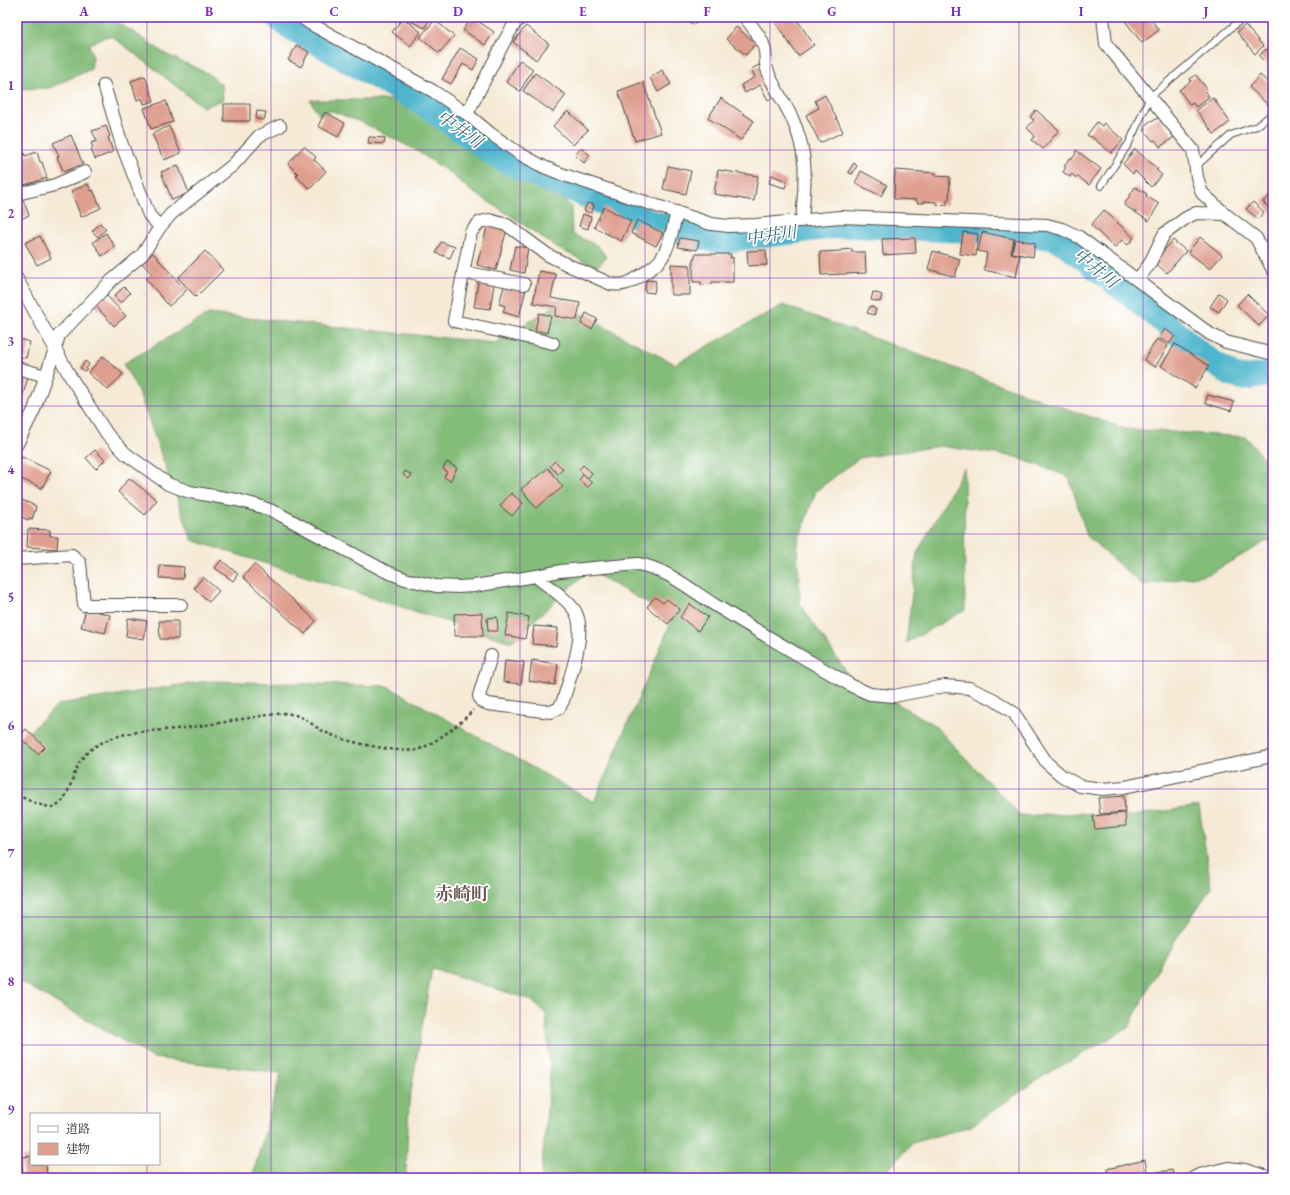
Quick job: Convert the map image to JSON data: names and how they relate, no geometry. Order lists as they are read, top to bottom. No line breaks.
{"districts":["赤崎町"],"water":["中井川"],"legend":["道路","建物"],"grid":{"columns":["A","B","C","D","E","F","G","H","I","J"],"rows":["1","2","3","4","5","6","7","8","9"]}}
